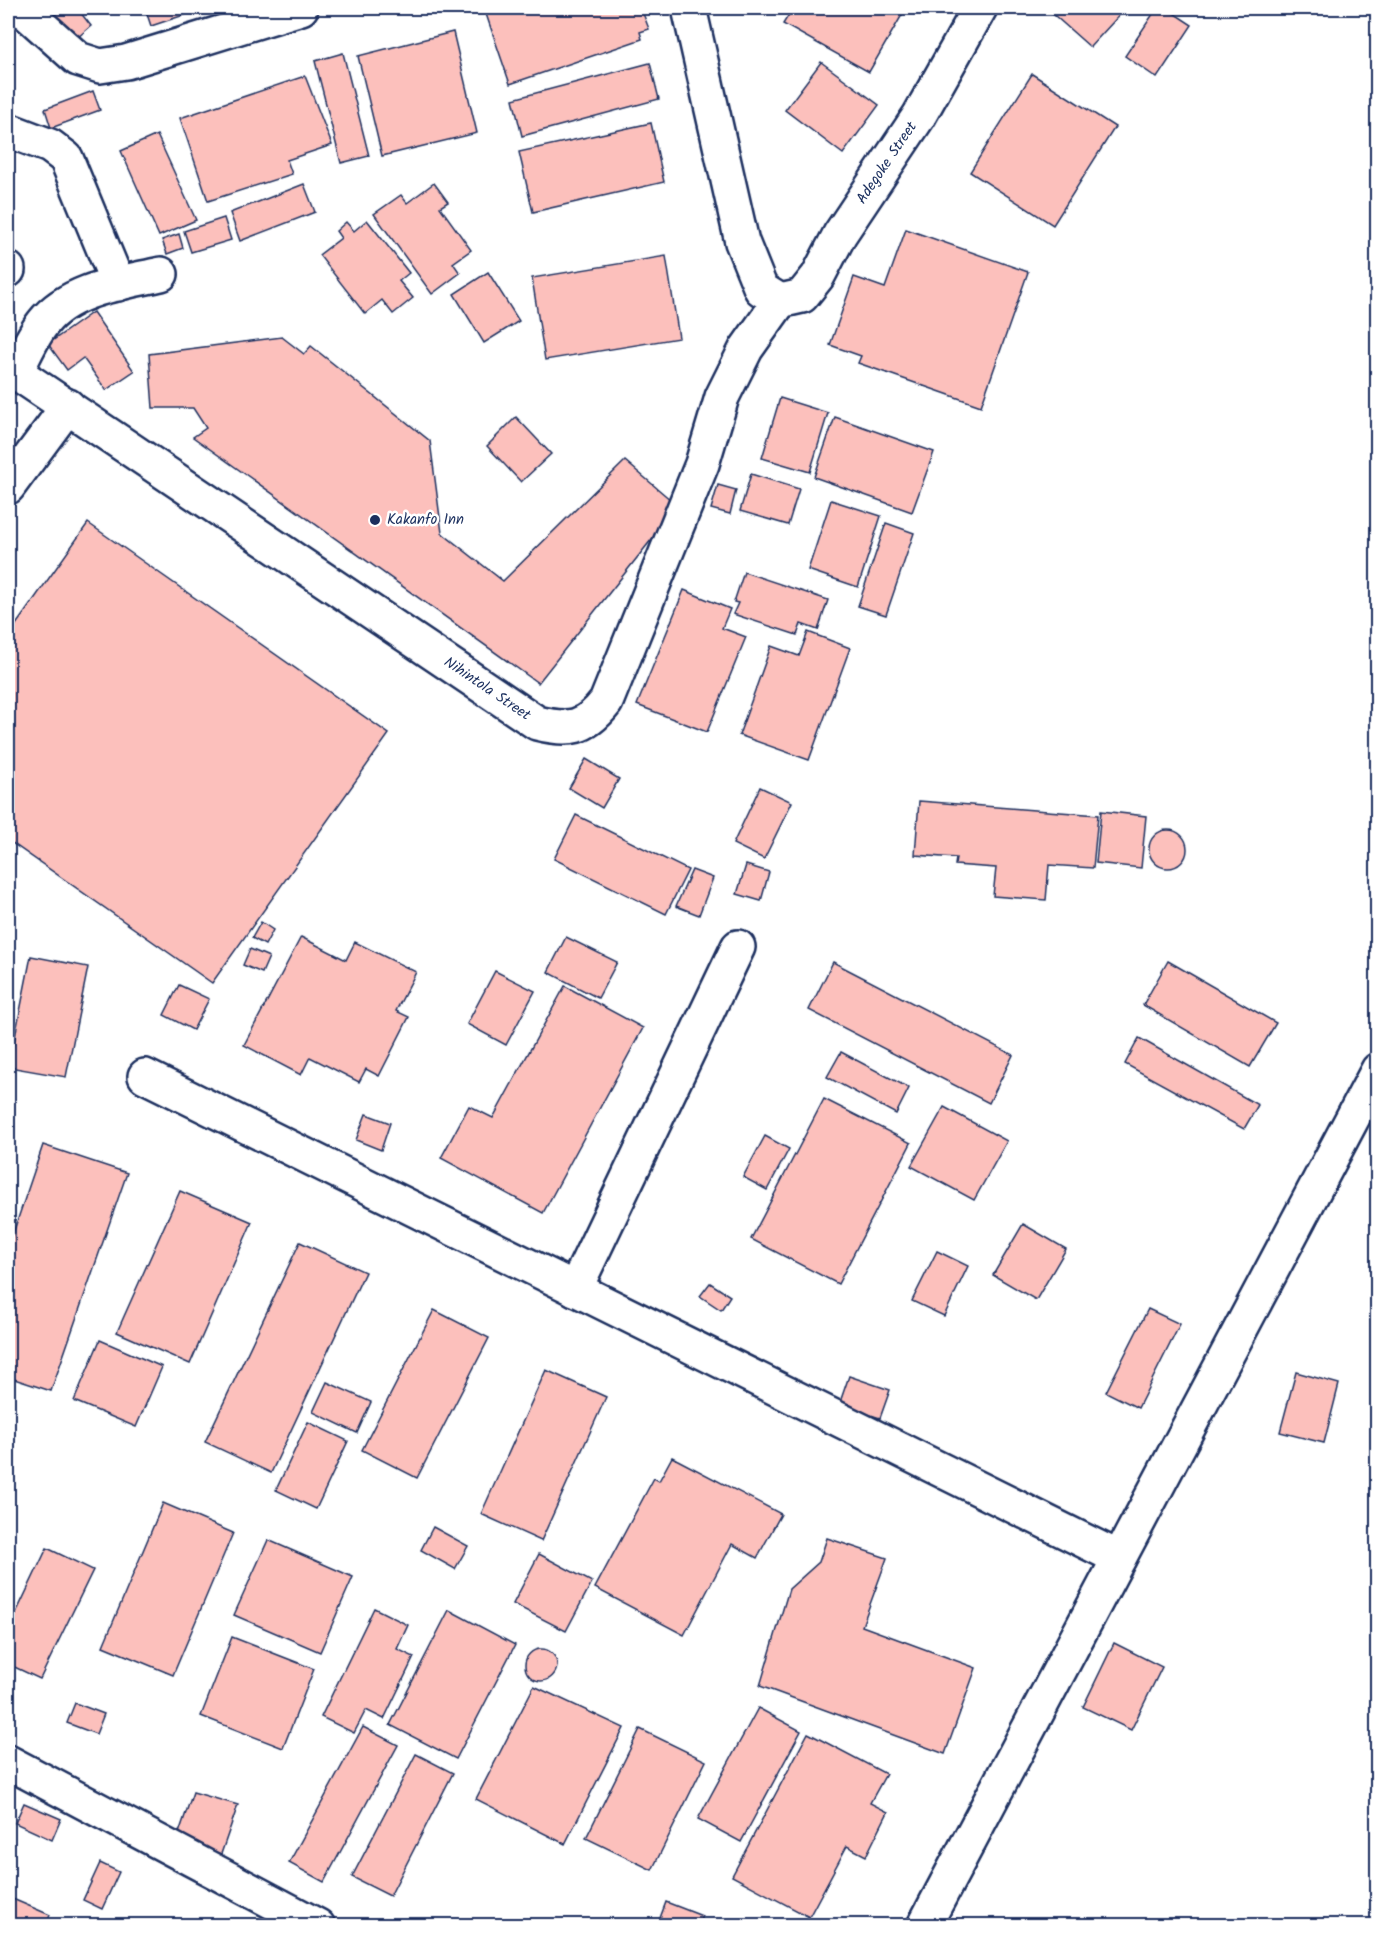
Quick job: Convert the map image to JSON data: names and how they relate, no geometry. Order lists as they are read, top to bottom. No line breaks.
{"streets":{"street":["Adegoke Street","Nihintola Street"]},"crossings":[["Adegoke Street","Nihintola Street"]],"places":["Kakanfo Inn"]}
